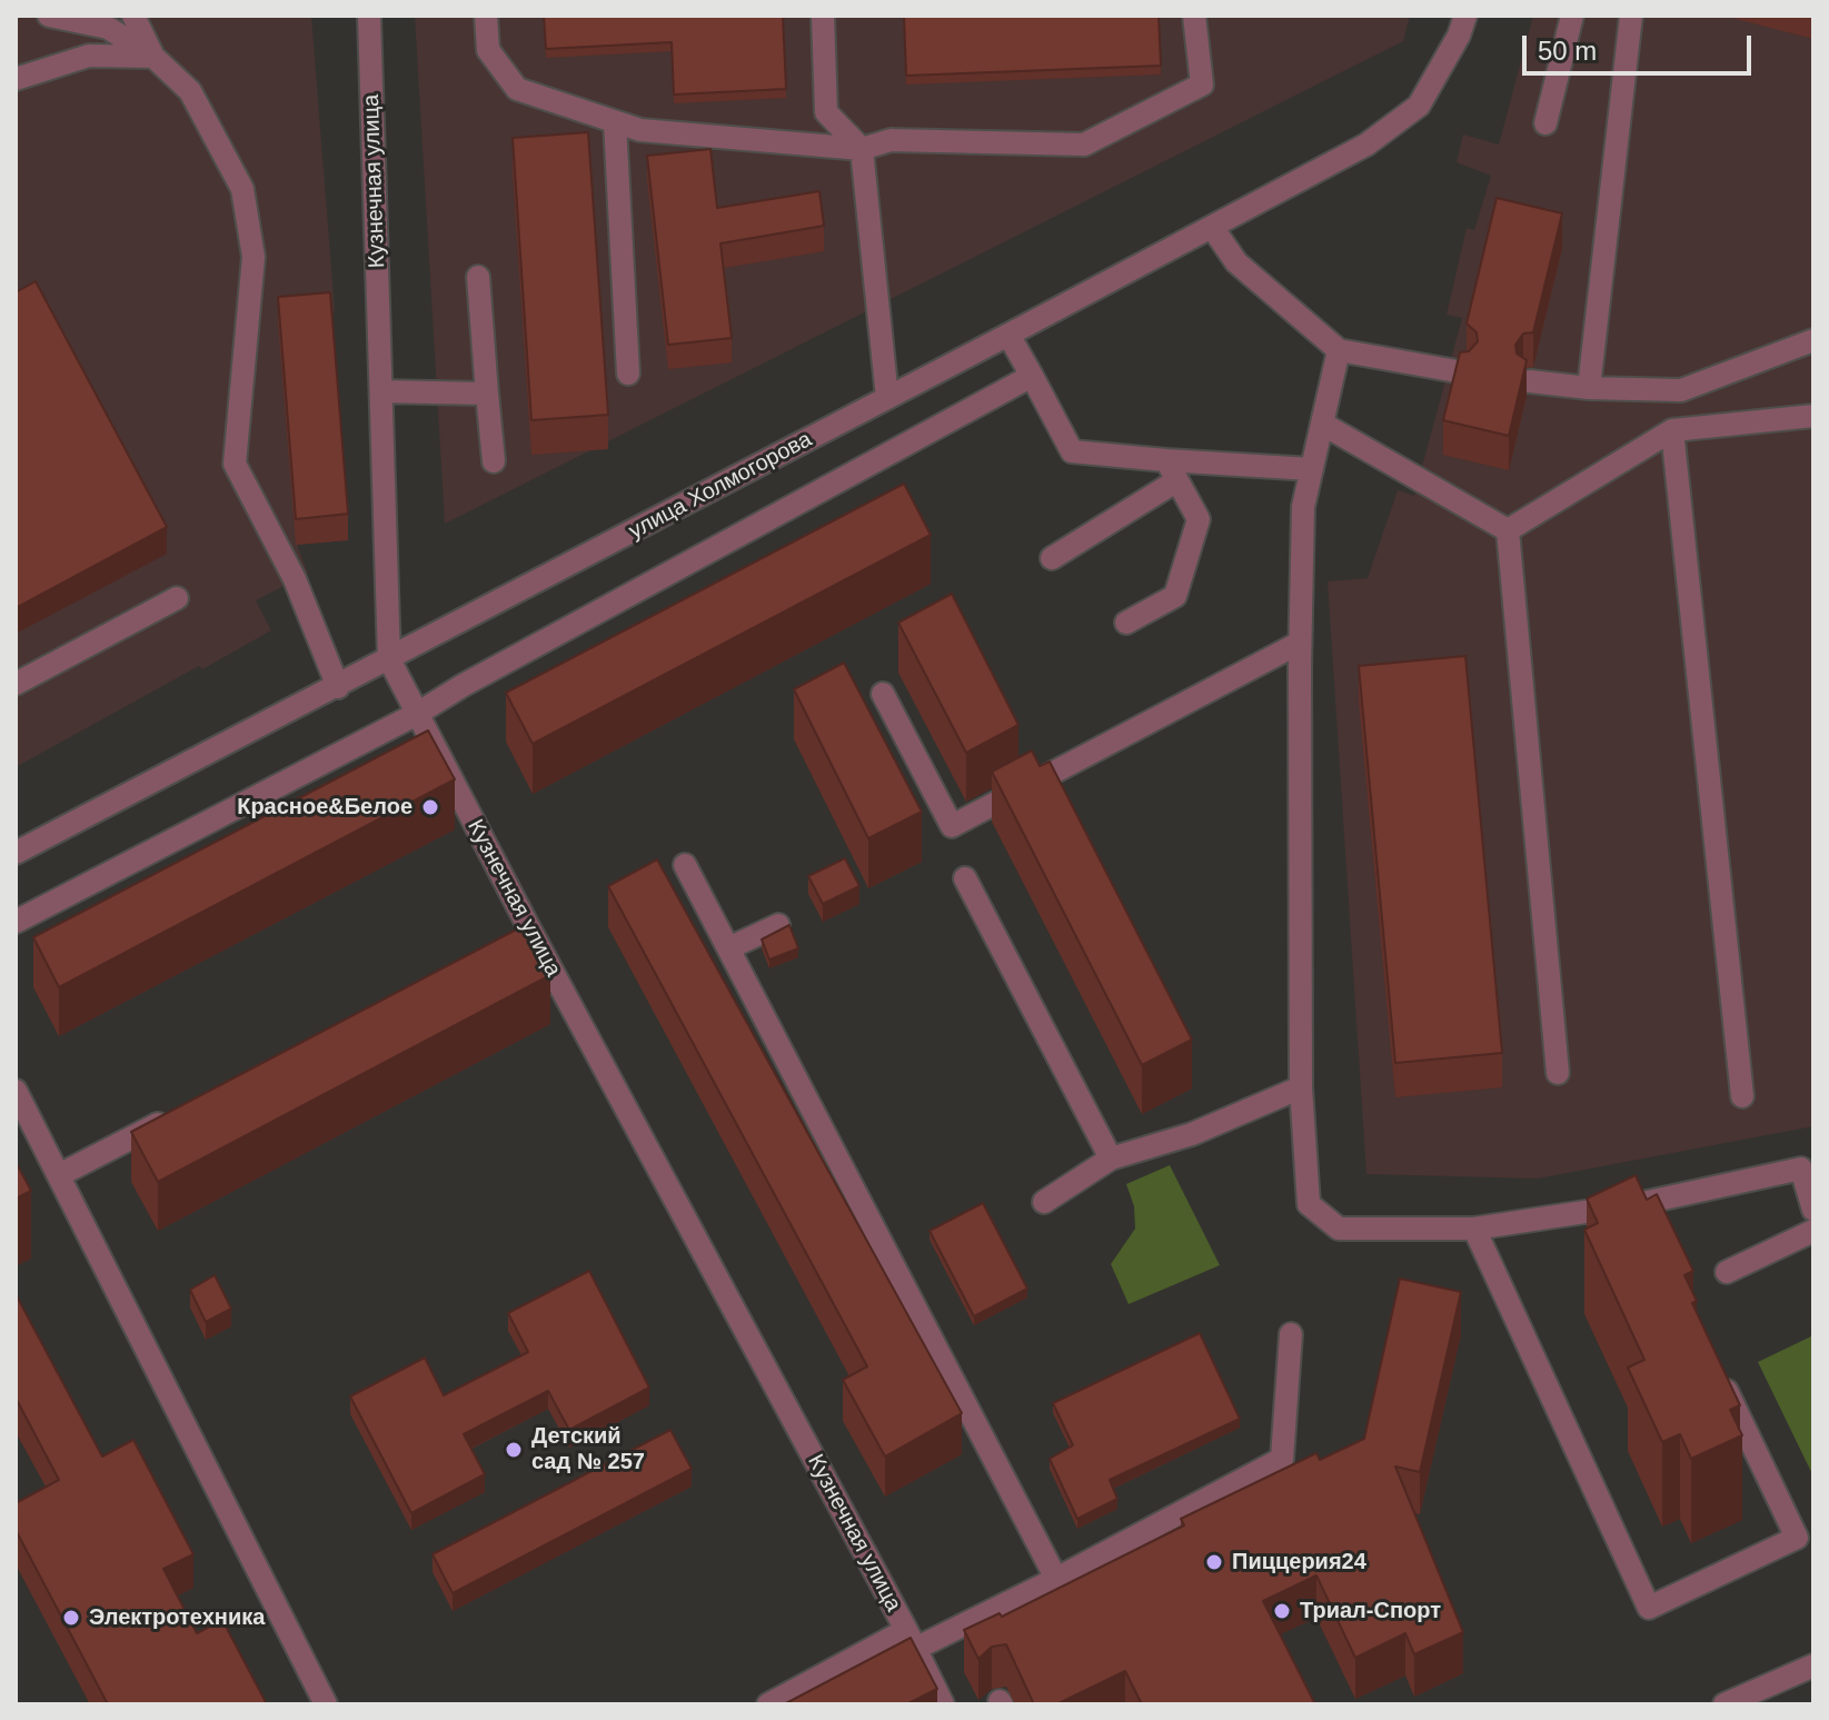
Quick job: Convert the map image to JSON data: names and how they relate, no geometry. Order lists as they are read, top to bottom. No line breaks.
{"streets":{"street":["Кузнечная улица","улица Холмогорова"]},"crossings":[["Кузнечная улица","улица Холмогорова"]],"places":["Красное&Белое","Детский сад № 257","Пиццерия24","Триал-Спорт","Электротехника"],"scale_bar":"50 m"}
